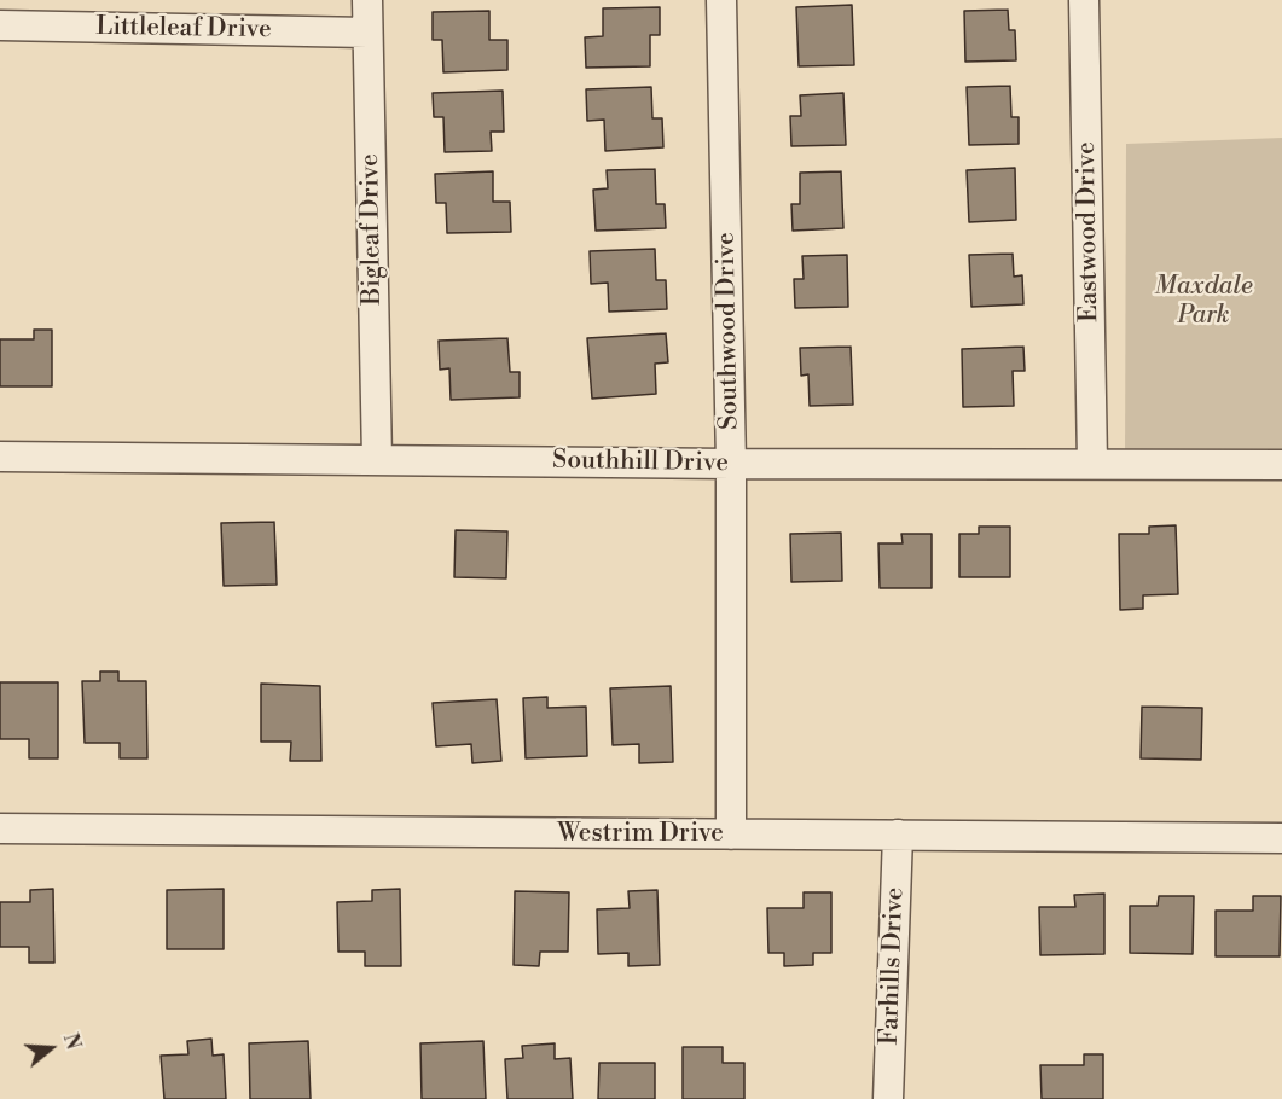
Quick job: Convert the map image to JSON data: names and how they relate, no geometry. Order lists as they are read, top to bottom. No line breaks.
{"streets":{"street":["Littleleaf Drive","Bigleaf Drive","Eastwood Drive","Southwood Drive","Southhill Drive","Westrim Drive","Farhills Drive"]},"crossings":[["Littleleaf Drive","Bigleaf Drive"],["Bigleaf Drive","Southhill Drive"],["Eastwood Drive","Southhill Drive"],["Southwood Drive","Southhill Drive"],["Southwood Drive","Westrim Drive"],["Westrim Drive","Farhills Drive"]],"parks":["Maxdale Park"],"north":"right"}
